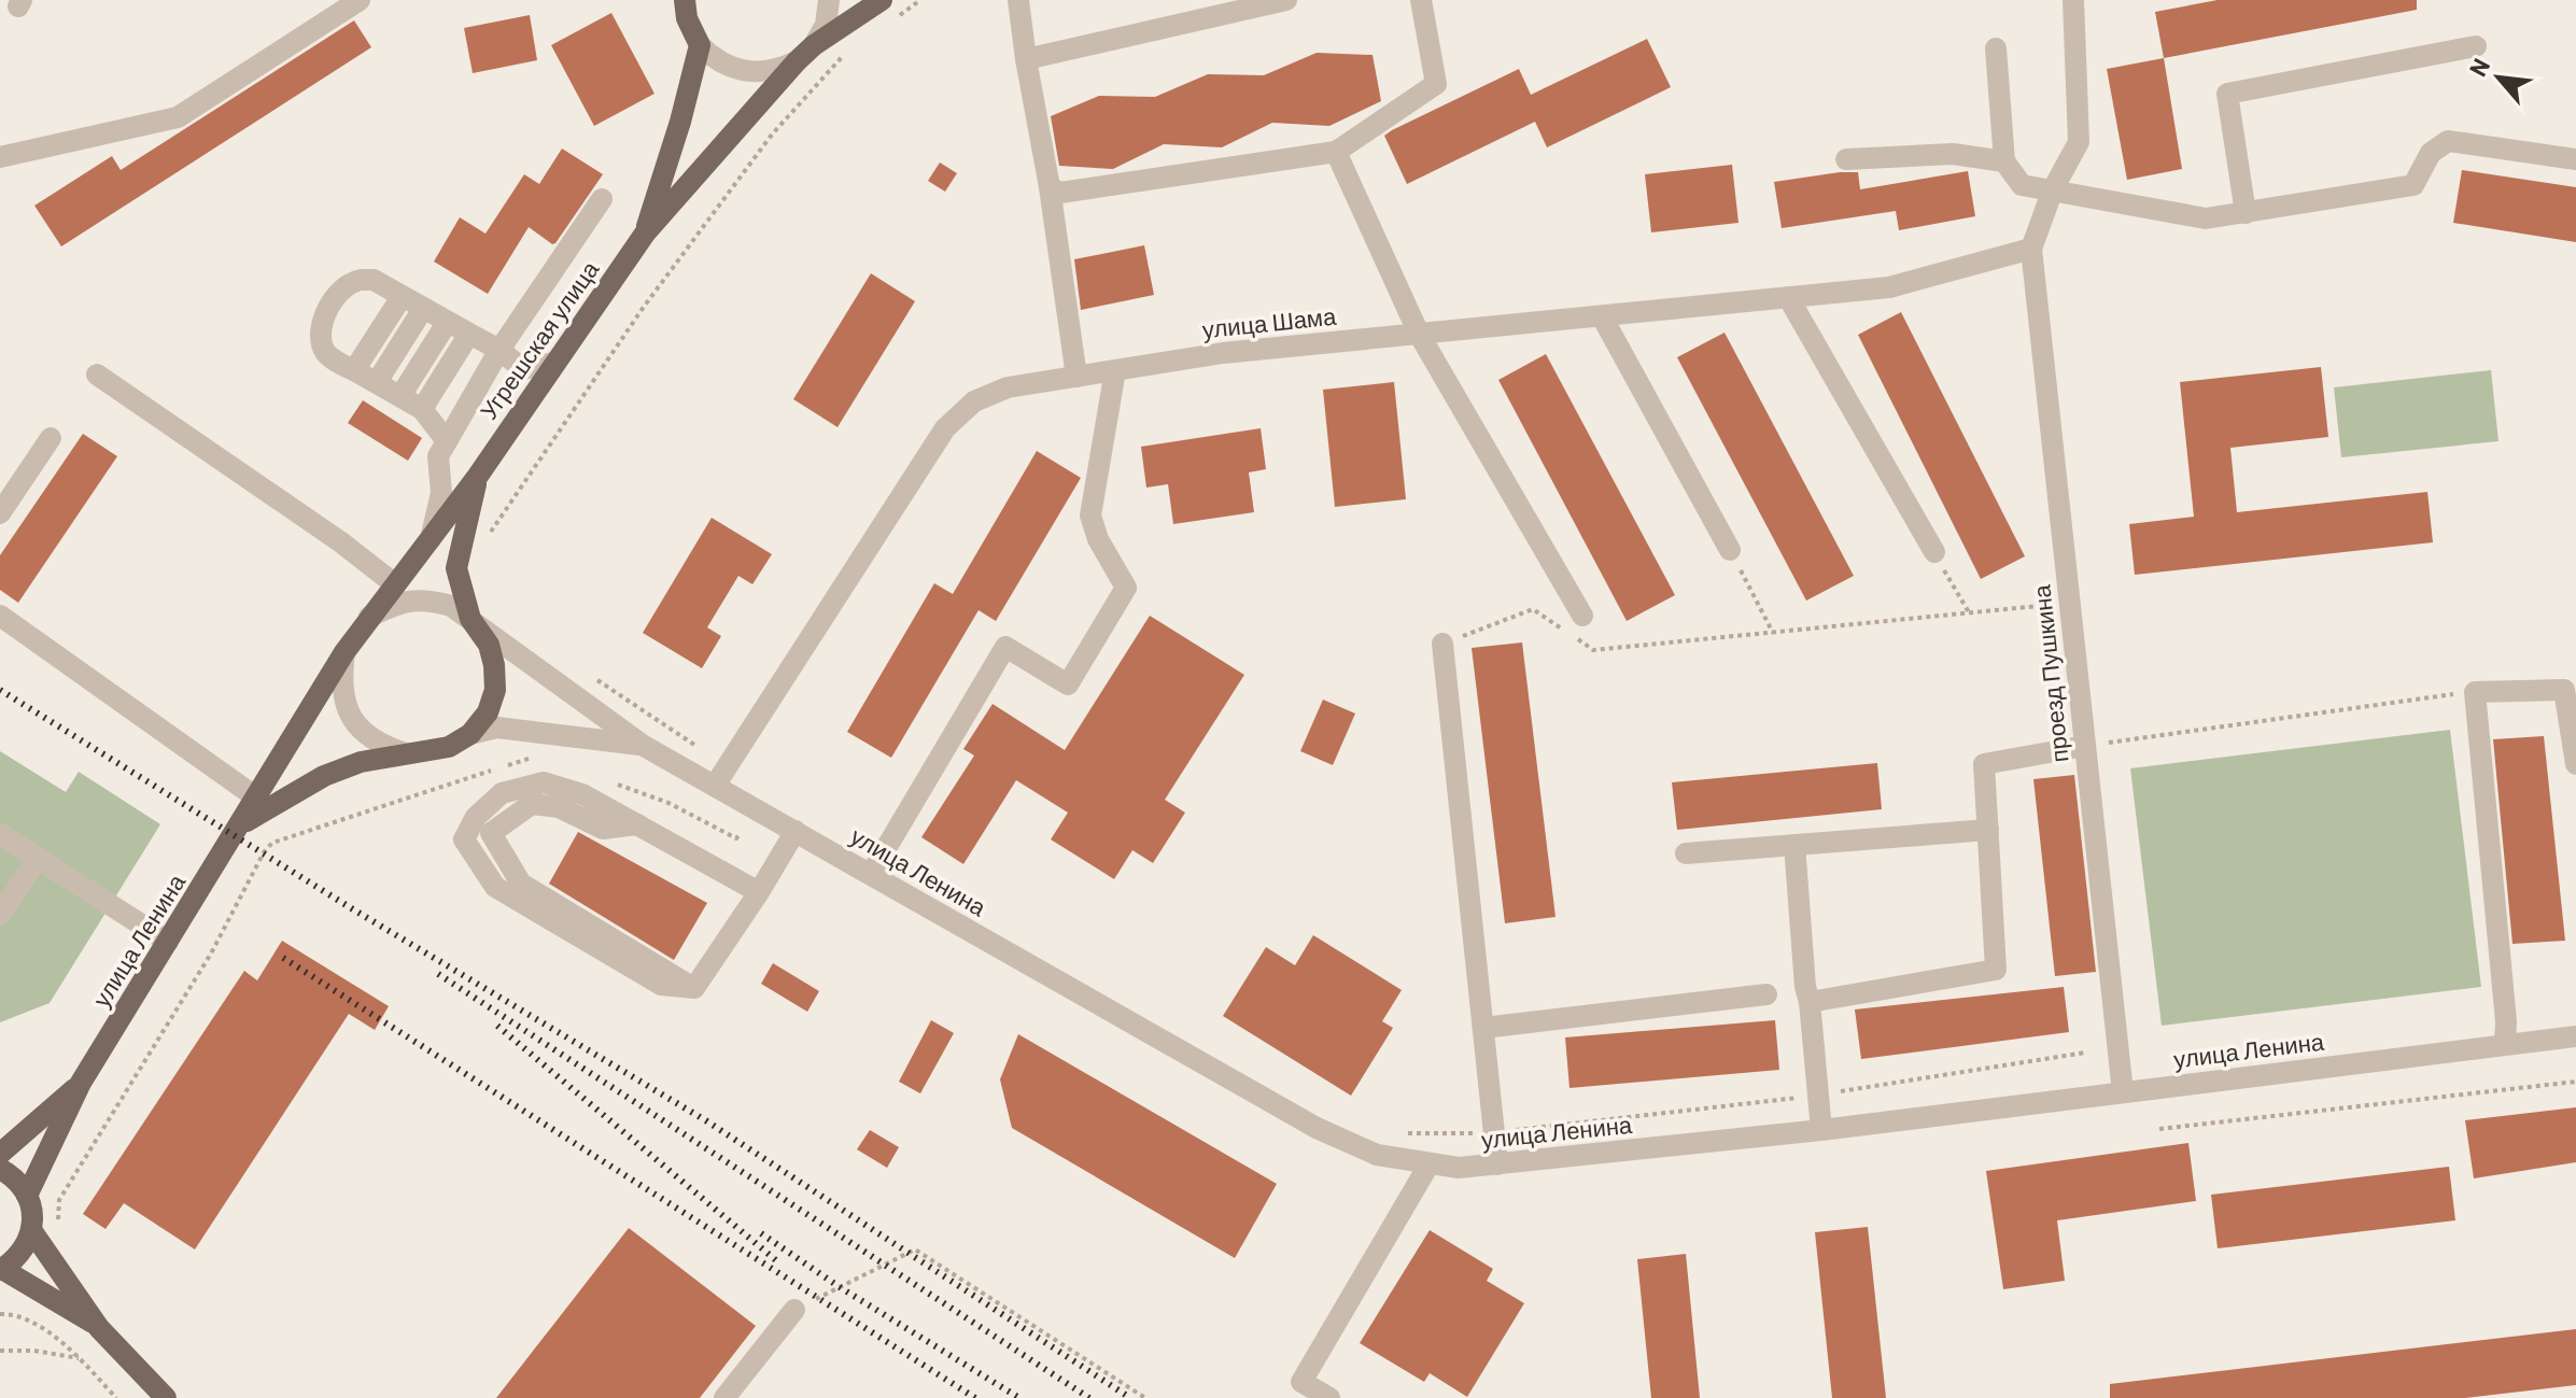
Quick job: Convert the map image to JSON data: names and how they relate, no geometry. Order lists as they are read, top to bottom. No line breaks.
{"streets":{"main road":["Угрешская улица","улица Ленина"],"street":["улица Шама","проезд Пушкина"]},"crossings":[["улица Шама","проезд Пушкина"],["улица Шама","улица Ленина"],["Угрешская улица","улица Ленина"],["проезд Пушкина","улица Ленина"]],"north":"top left"}
